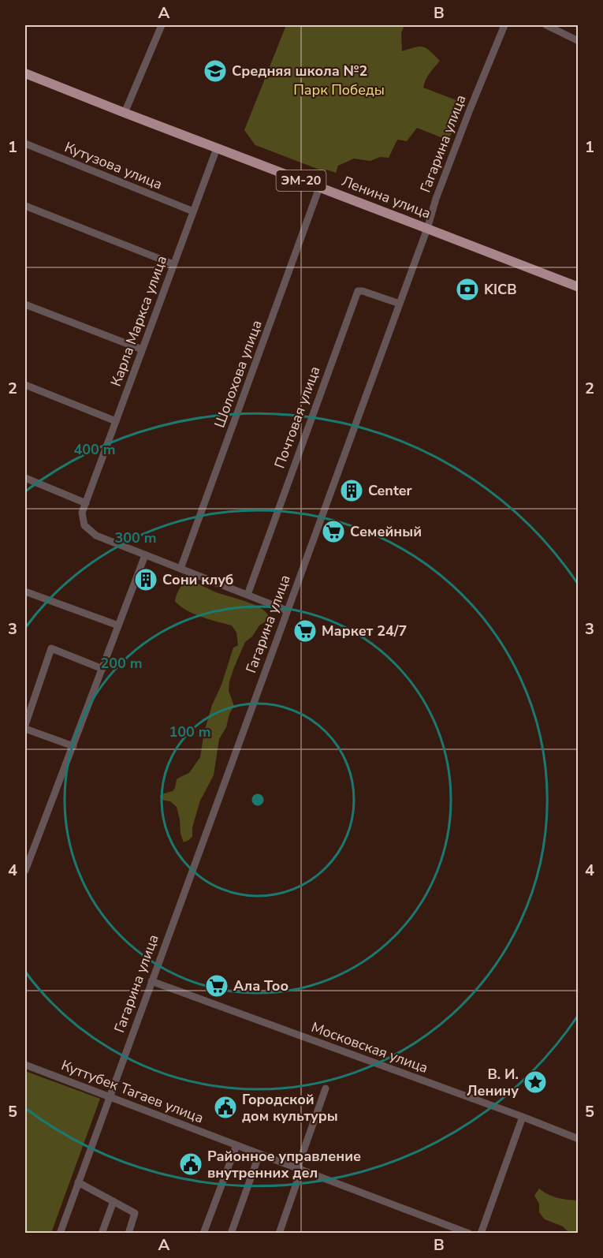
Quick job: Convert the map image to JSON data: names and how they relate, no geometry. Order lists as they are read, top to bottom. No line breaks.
{"streets":{"main road":["ЭМ-20","Ленина улица"],"street":["Гагарина улица","Кутузова улица","Карла Маркса улица","Шолохова улица","Почтовая улица","Московская улица","Куттубек Тагаев улица"]},"crossings":[["Гагарина улица","Ленина улица"],["Гагарина улица","Почтовая улица"],["Гагарина улица","Московская улица"],["Гагарина улица","Куттубек Тагаев улица"],["Кутузова улица","Карла Маркса улица"],["Ленина улица","Карла Маркса улица"],["Ленина улица","Шолохова улица"]],"parks":["Парк Победы"],"places":{"school or university":["Средняя школа №2"],"bank":["KICB"],"building":["Center","Сони клуб"],"supermarket":["Семейный","Маркет 24/7","Ала Тоо"],"place":["В. И. Ленину"],"public building":["Городской дом культуры","Районное управление внутренних дел"]},"grid":{"columns":["A","B"],"rows":["1","2","3","4","5"]},"rings":["400 m","300 m","200 m","100 m"]}
